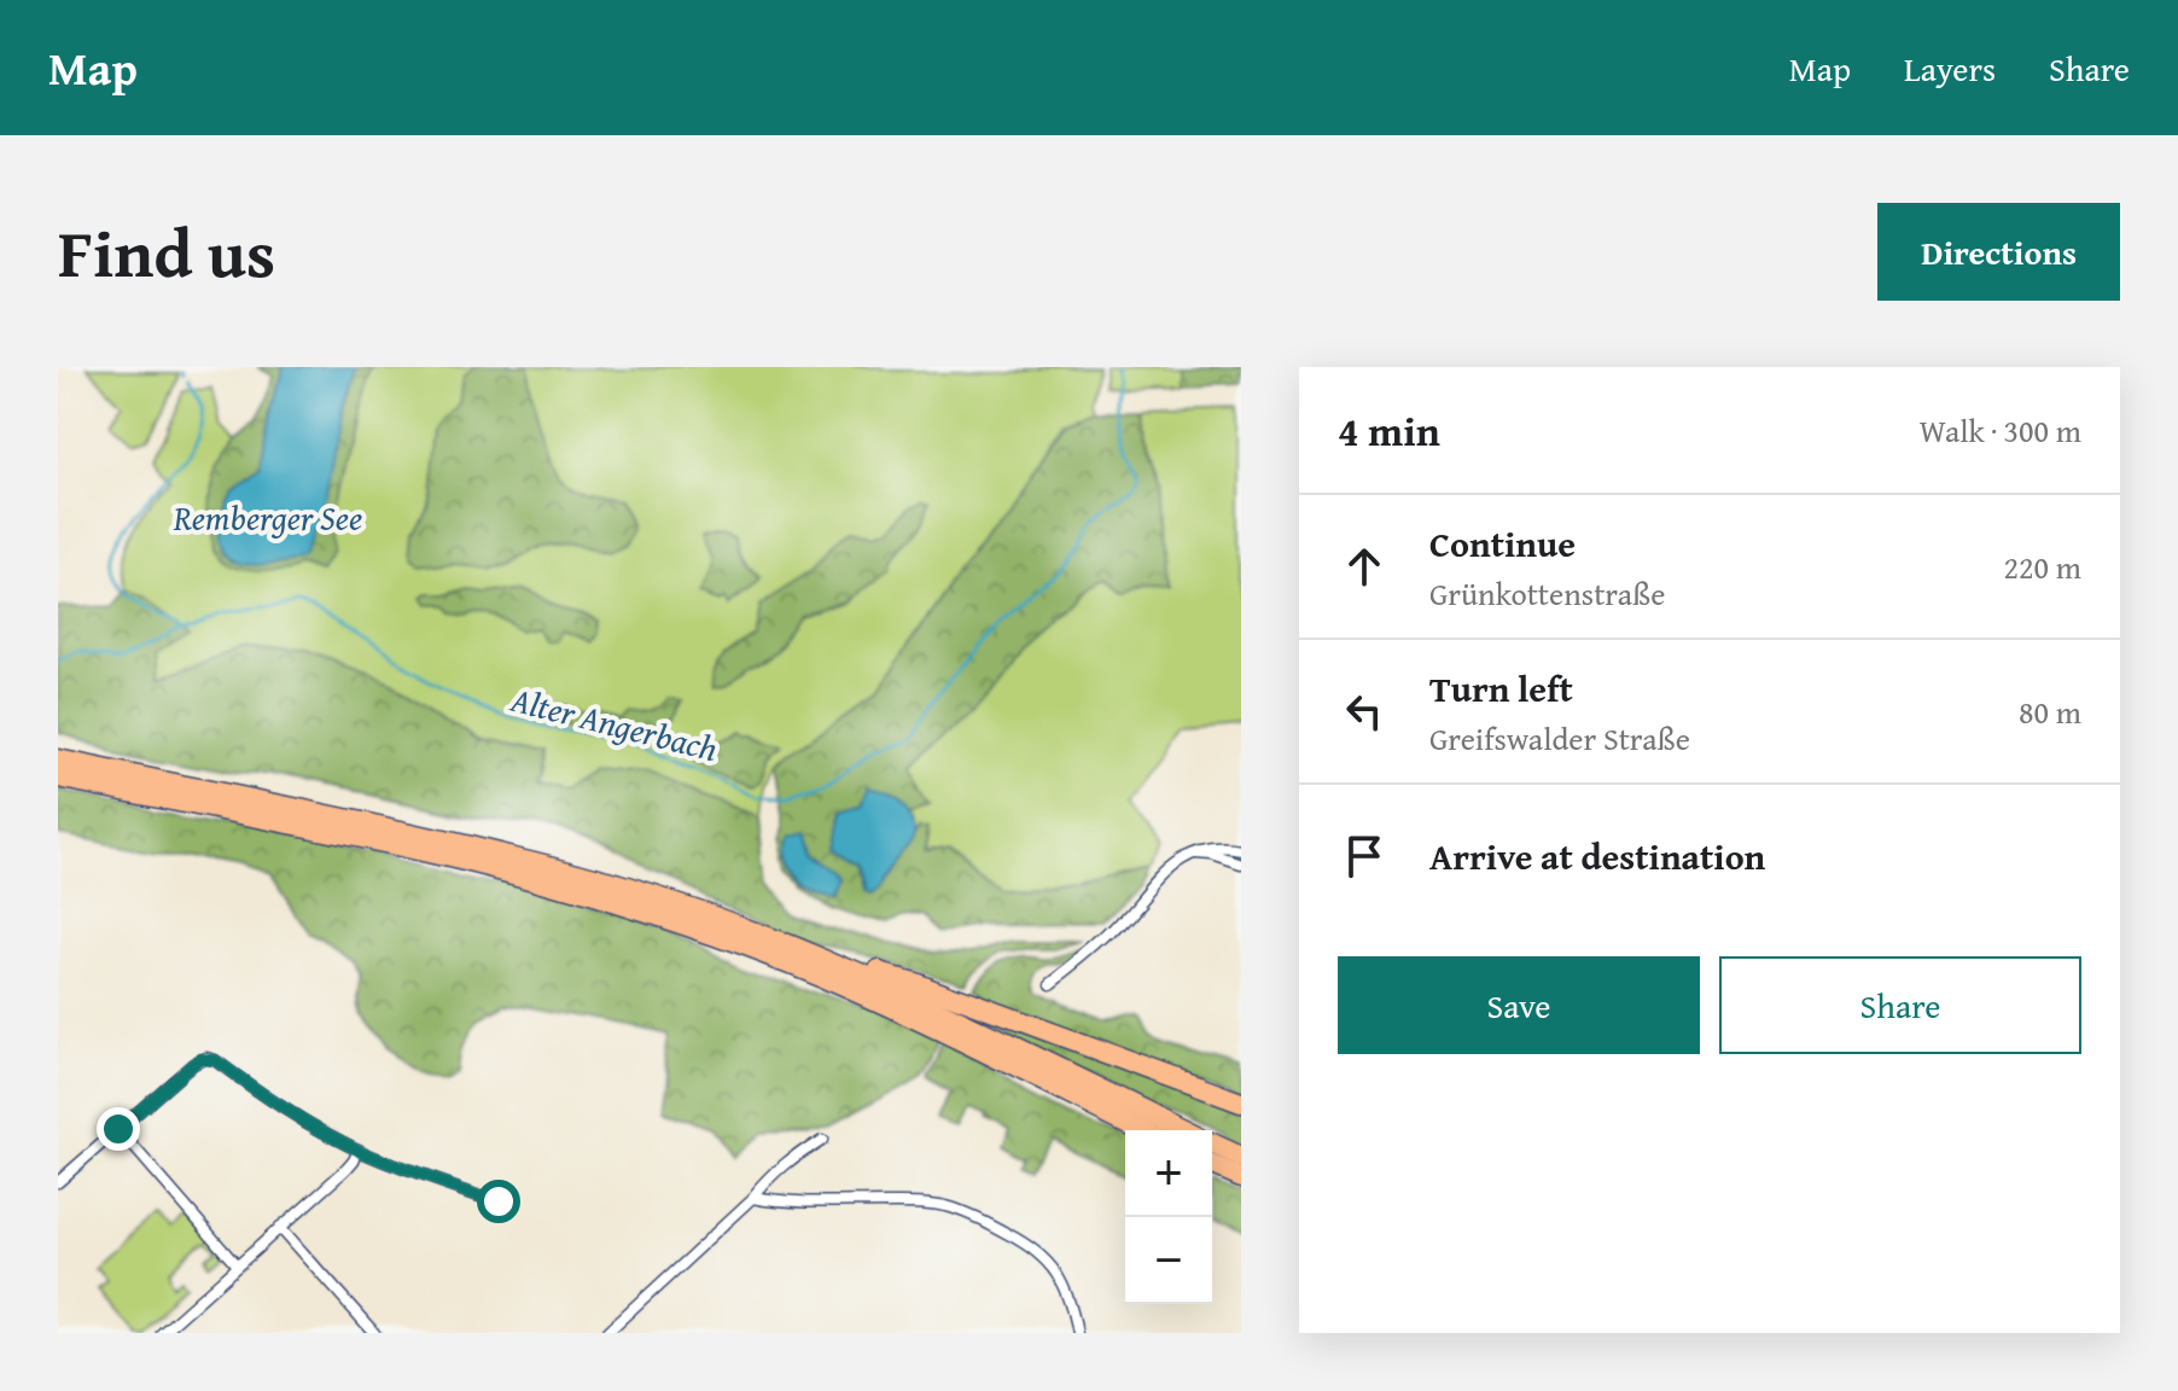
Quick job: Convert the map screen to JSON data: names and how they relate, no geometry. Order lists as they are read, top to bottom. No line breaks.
{"water":["Remberger See","Alter Angerbach"],"page":{"header":"Map","nav":["Map","Layers","Share"],"title":"Find us","buttons":["Directions",["Save","Share"]],"heading":["4 min","Walk · 300 m"],"list":[["Continue","Grünkottenstraße","220 m"],["Turn left","Greifswalder Straße","80 m"],"Arrive at destination"],"map_buttons":["+","−"]}}
